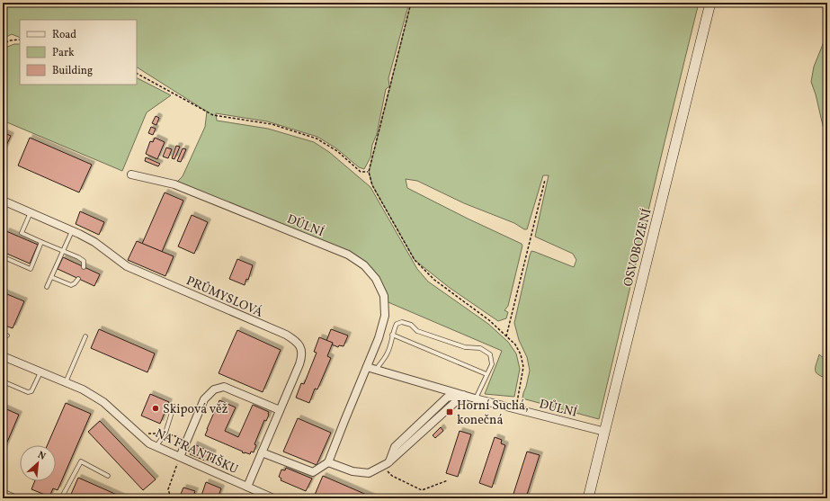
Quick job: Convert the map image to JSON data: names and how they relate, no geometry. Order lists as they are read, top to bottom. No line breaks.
{"streets":{"main road":["OSVOBOZENÍ"],"street":["DŮLNÍ","PRŮMYSLOVÁ","NA FRANTIŠKU"]},"crossings":[["DŮLNÍ","OSVOBOZENÍ"],["PRŮMYSLOVÁ","NA FRANTIŠKU"]],"places":{"other":["Skipová věž"],"transit":["Horní Suchá, konečná"]},"legend":["Road","Park","Building"],"north":"top right"}
